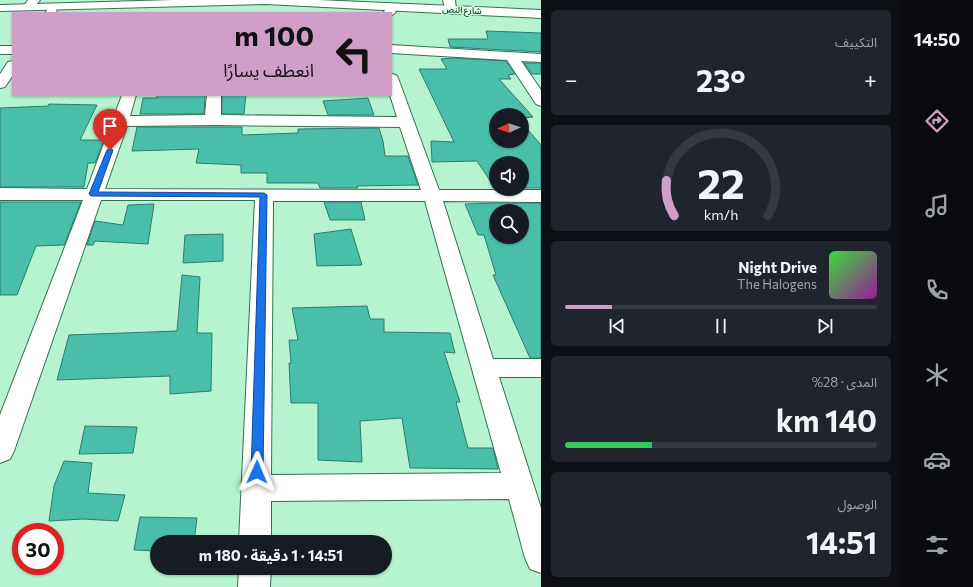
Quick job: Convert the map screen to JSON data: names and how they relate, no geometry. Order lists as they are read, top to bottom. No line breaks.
{"streets":{"street":["شارع النص"]},"north":"left","page":{"tabs":"14:50","tile":["التكييف",["المدى · 28%","140 km"],["الوصول","14:51"]],"turn":["100 m","انعطف يسارًا"],"heat":["−","23°","+"],"song":["Night Drive","The Halogens"],"limit":"30","trip":"14:51 · 1 دقيقة · 180 m","gauge":["22","km/h"]}}
